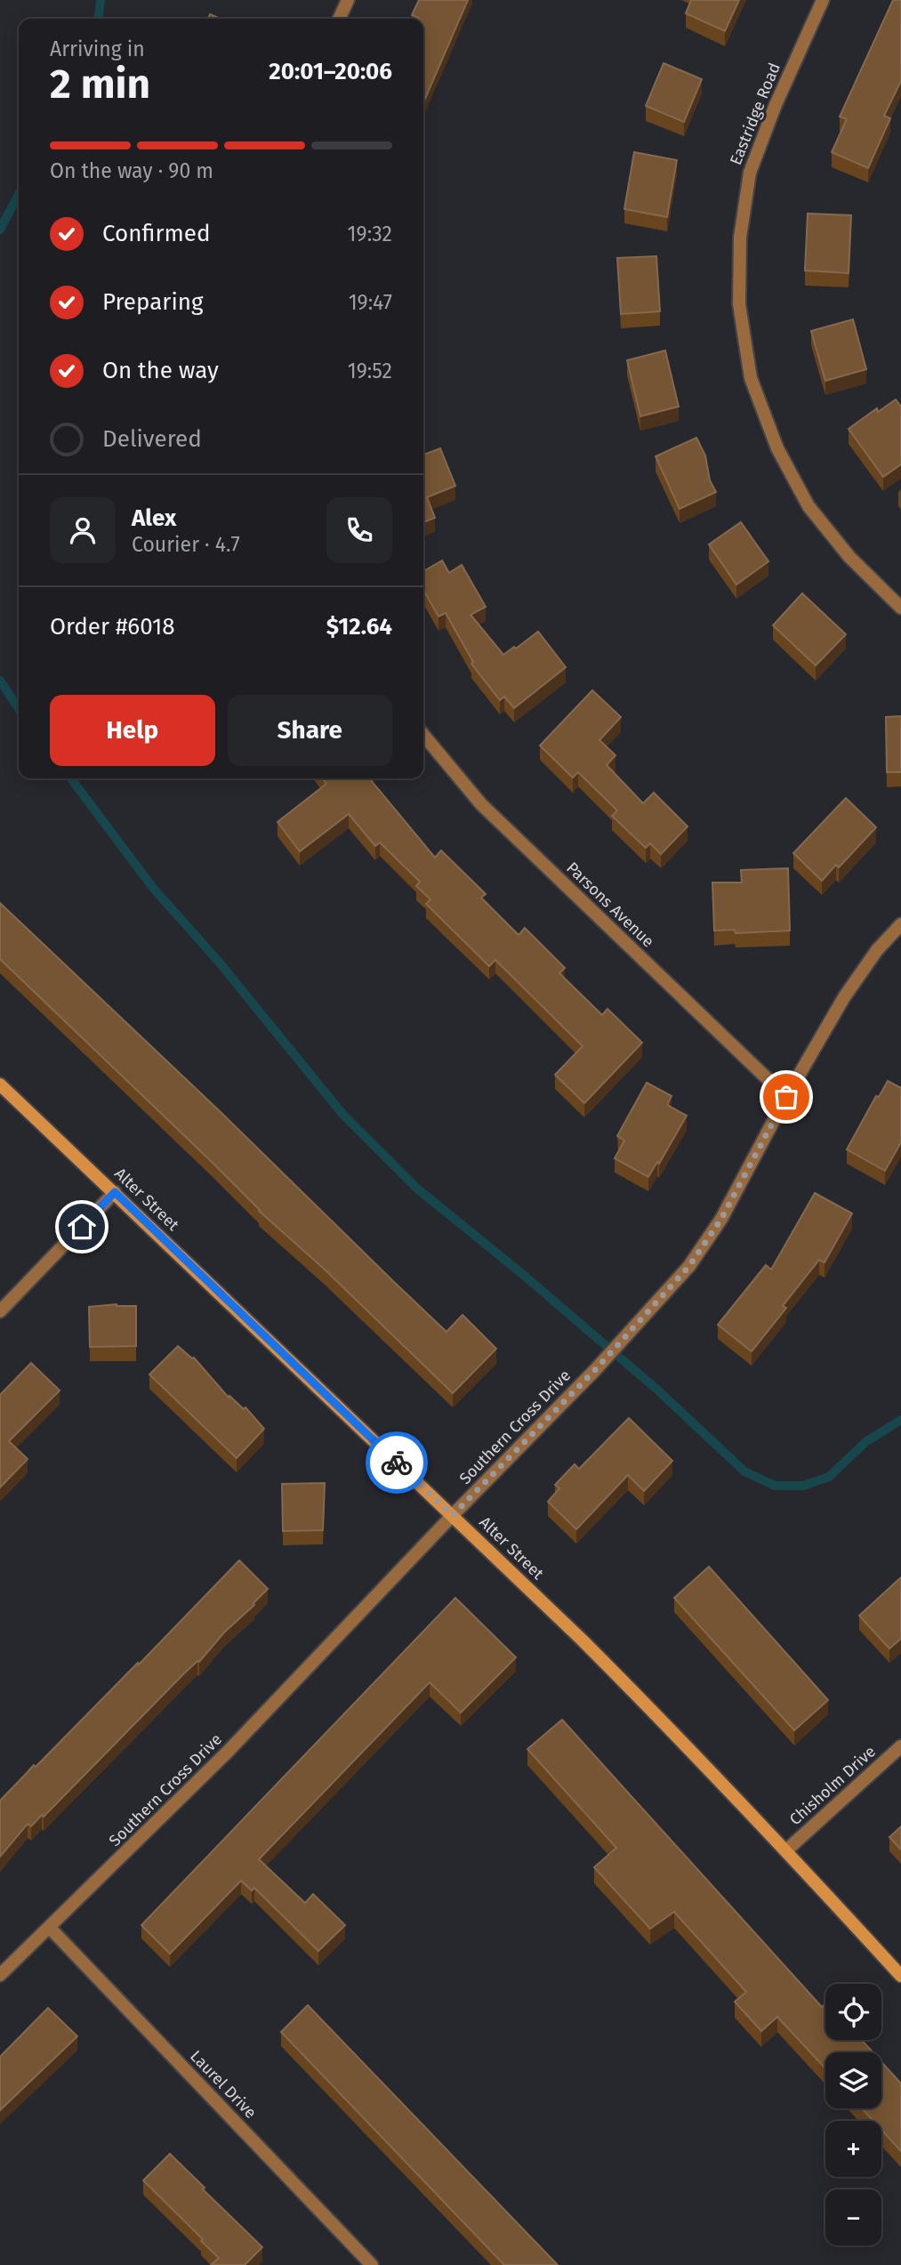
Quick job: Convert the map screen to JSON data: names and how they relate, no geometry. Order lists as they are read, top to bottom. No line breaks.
{"streets":{"street":["Eastridge Road","Parsons Avenue","Alter Street","Southern Cross Drive","Chisholm Drive","Laurel Drive"]},"crossings":[["Parsons Avenue","Southern Cross Drive"],["Alter Street","Southern Cross Drive"],["Alter Street","Chisholm Drive"],["Southern Cross Drive","Laurel Drive"]],"page":{"heading":["2 min","Arriving in","20:01–20:06"],"panel":["Alex","Courier · 4.7","Order #6018","$12.64"],"bar":"On the way · 90 m","list":[["Confirmed","19:32"],["Preparing","19:47"],["On the way","19:52"],"Delivered"],"buttons":["Help","Share"],"map_buttons":["+","−"]}}
